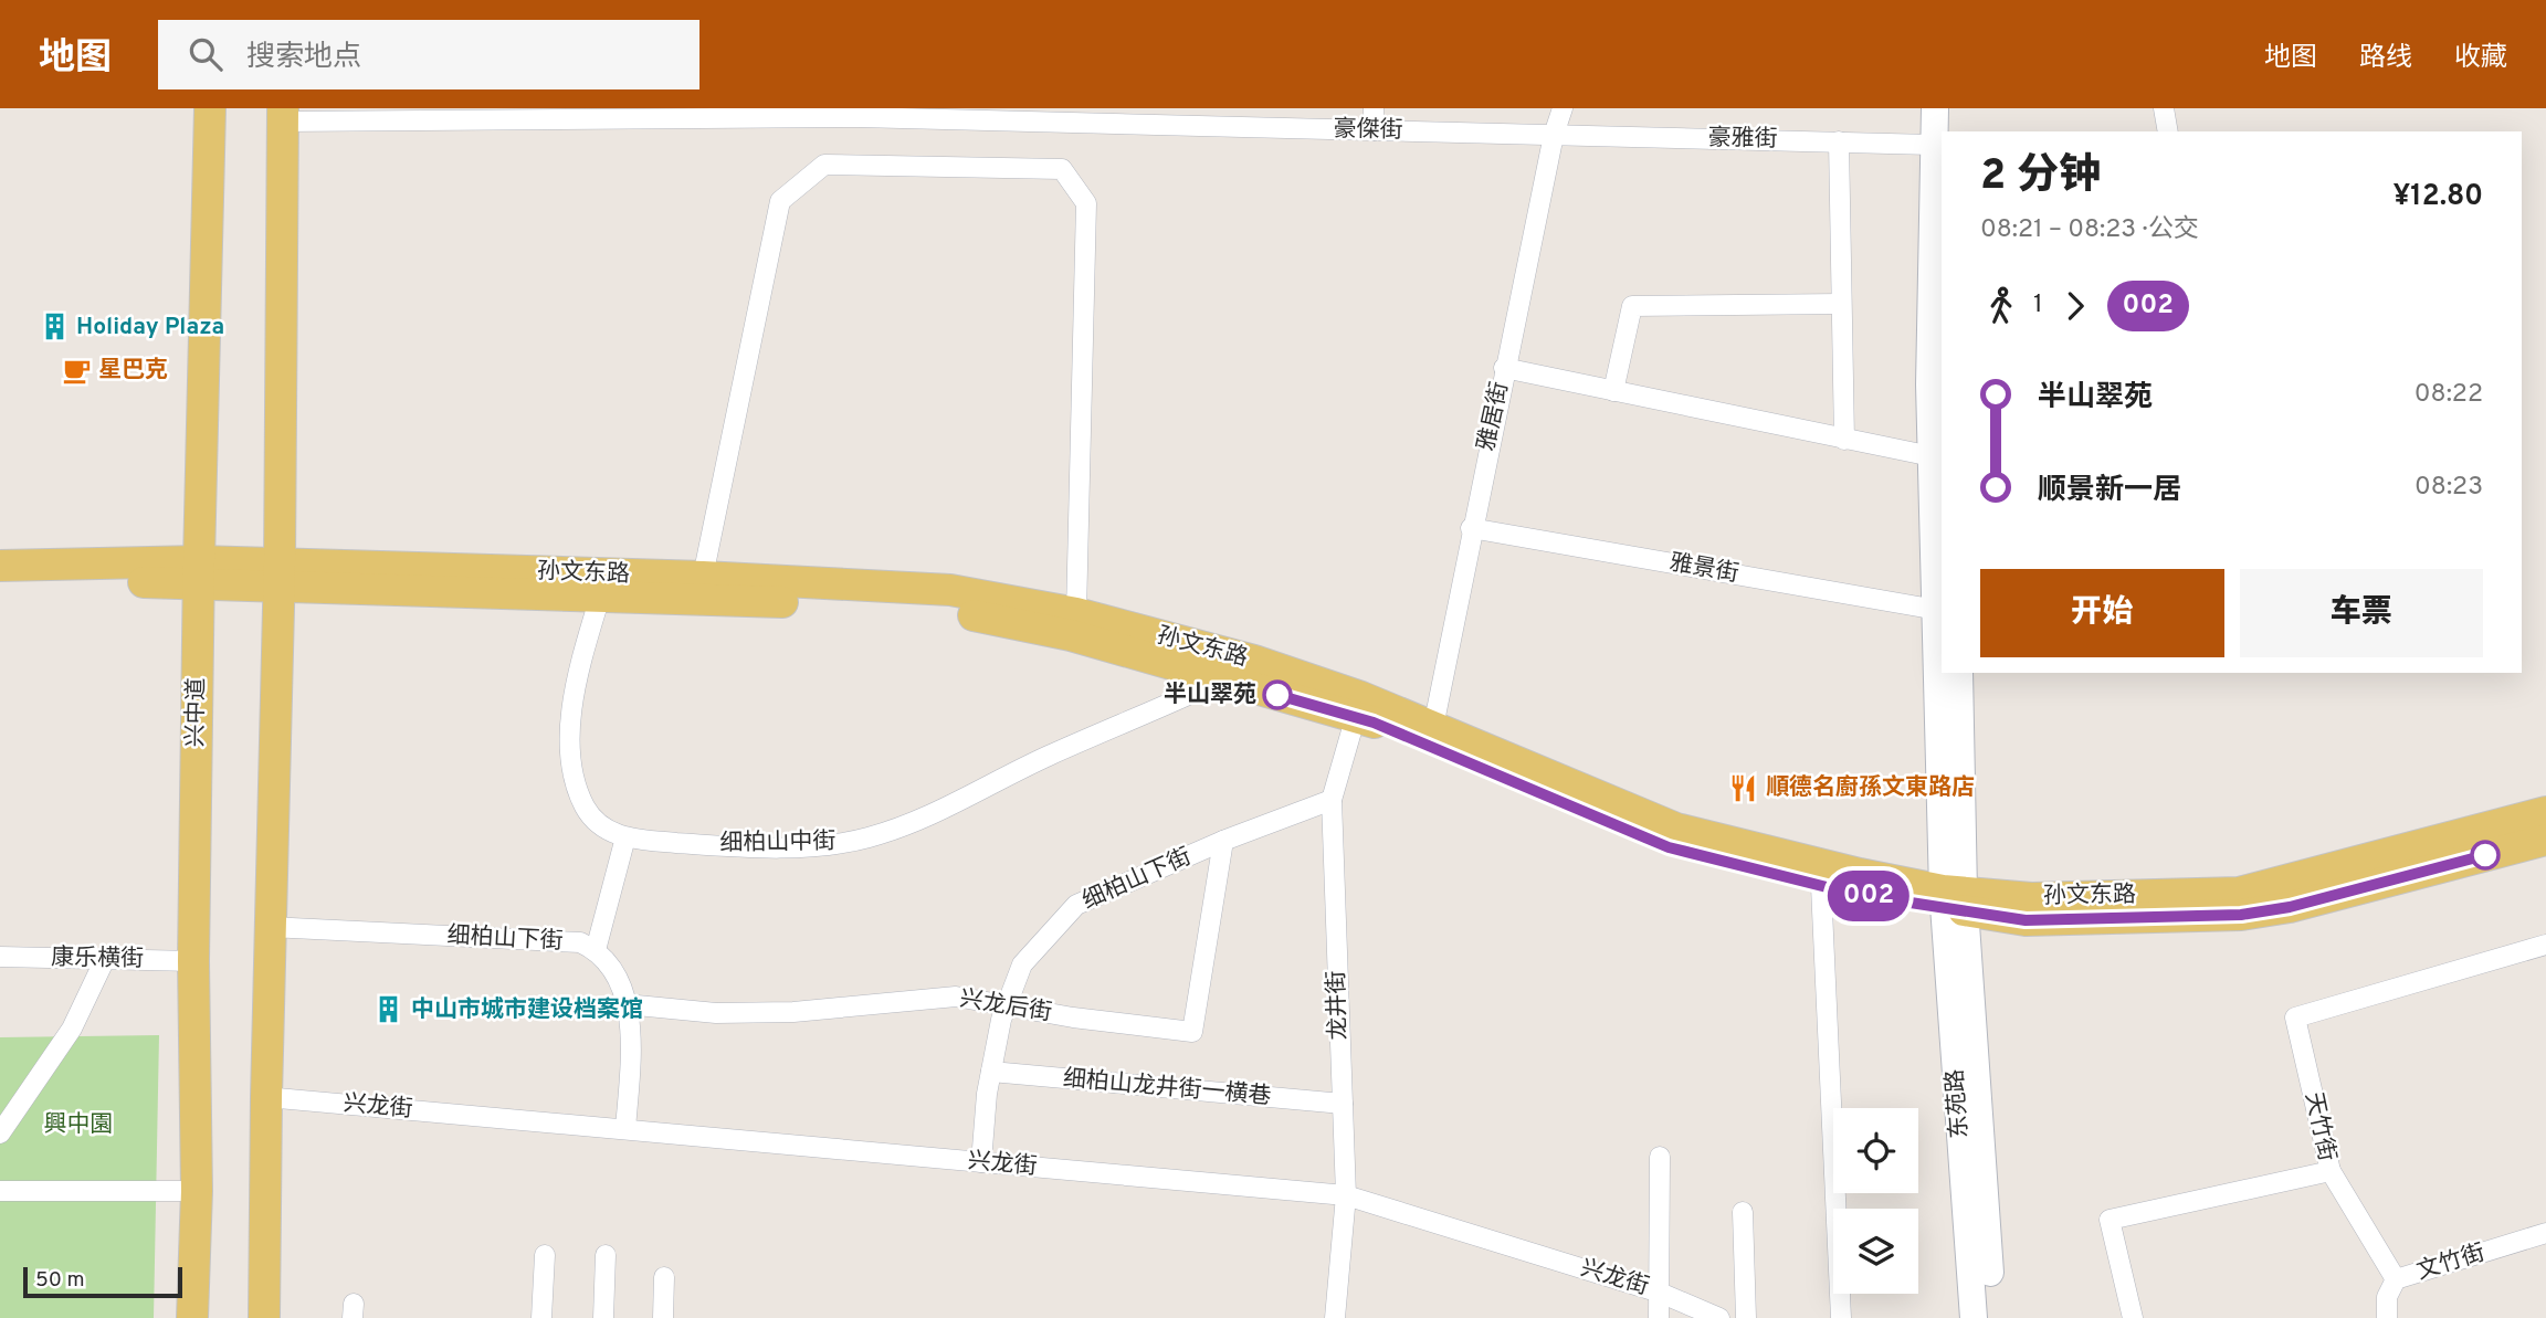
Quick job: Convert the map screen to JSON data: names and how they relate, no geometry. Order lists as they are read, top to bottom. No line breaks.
{"streets":{"main road":["孙文东路","兴中道"],"street":["豪傑街","豪雅街","雅居街","雅景街","细柏山中街","细柏山下街","康乐横街","龙井街","兴龙后街","细柏山龙井街一横巷","东苑路","兴龙街","天竹街","文竹街"]},"crossings":[["豪傑街","豪雅街"],["豪傑街","雅居街"],["豪雅街","雅居街"],["雅居街","雅景街"],["雅居街","孙文东路"],["孙文东路","兴中道"],["孙文东路","细柏山中街"],["孙文东路","龙井街"],["孙文东路","东苑路"],["兴中道","康乐横街"],["细柏山下街","龙井街"],["细柏山下街","兴龙后街"],["细柏山下街","细柏山龙井街一横巷"],["细柏山下街","兴龙街"],["龙井街","细柏山龙井街一横巷"],["龙井街","兴龙街"]],"parks":["興中園"],"places":{"building":["Holiday Plaza","中山市城市建设档案馆"],"cafe":["星巴克"],"other":["半山翠苑"],"restaurant":["順德名廚孫文東路店"]},"lines":["bus line 002"],"scale_bar":"50 m","page":{"header":"地图","search":"搜索地点","nav":["地图","路线","收藏"],"on_map":"002","heading":["2 分钟","08:21 – 08:23 · 公交","¥12.80"],"legs":["1","002"],"list":[{"name":"半山翠苑","value":"08:22"},{"name":"顺景新一居","value":"08:23"}],"buttons":["开始","车票"],"scale":"50 m"}}
